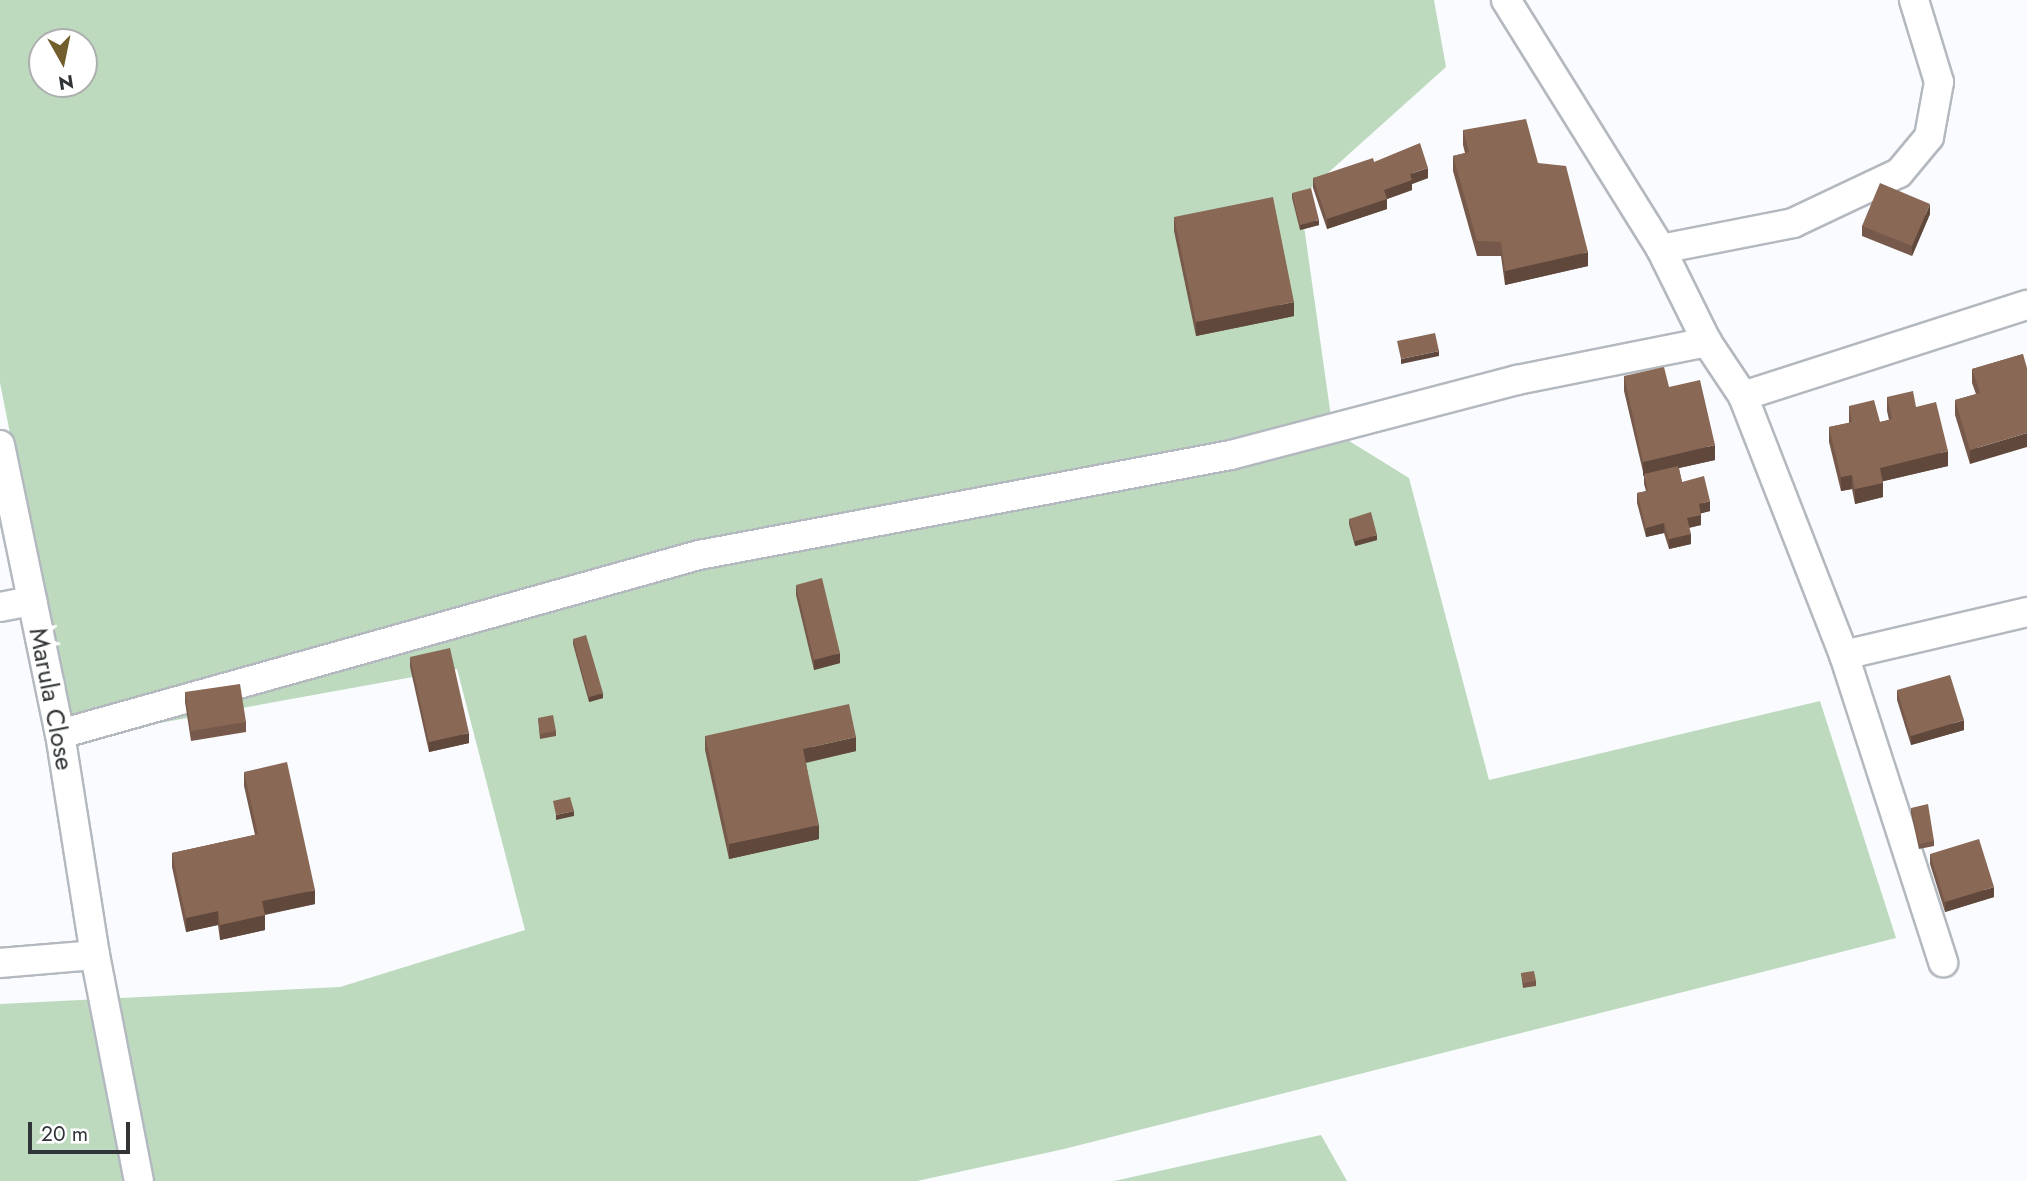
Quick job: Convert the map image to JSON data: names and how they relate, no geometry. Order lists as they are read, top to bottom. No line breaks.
{"streets":{"street":["Marula Close"]},"scale_bar":"20 m","north":"bottom"}
